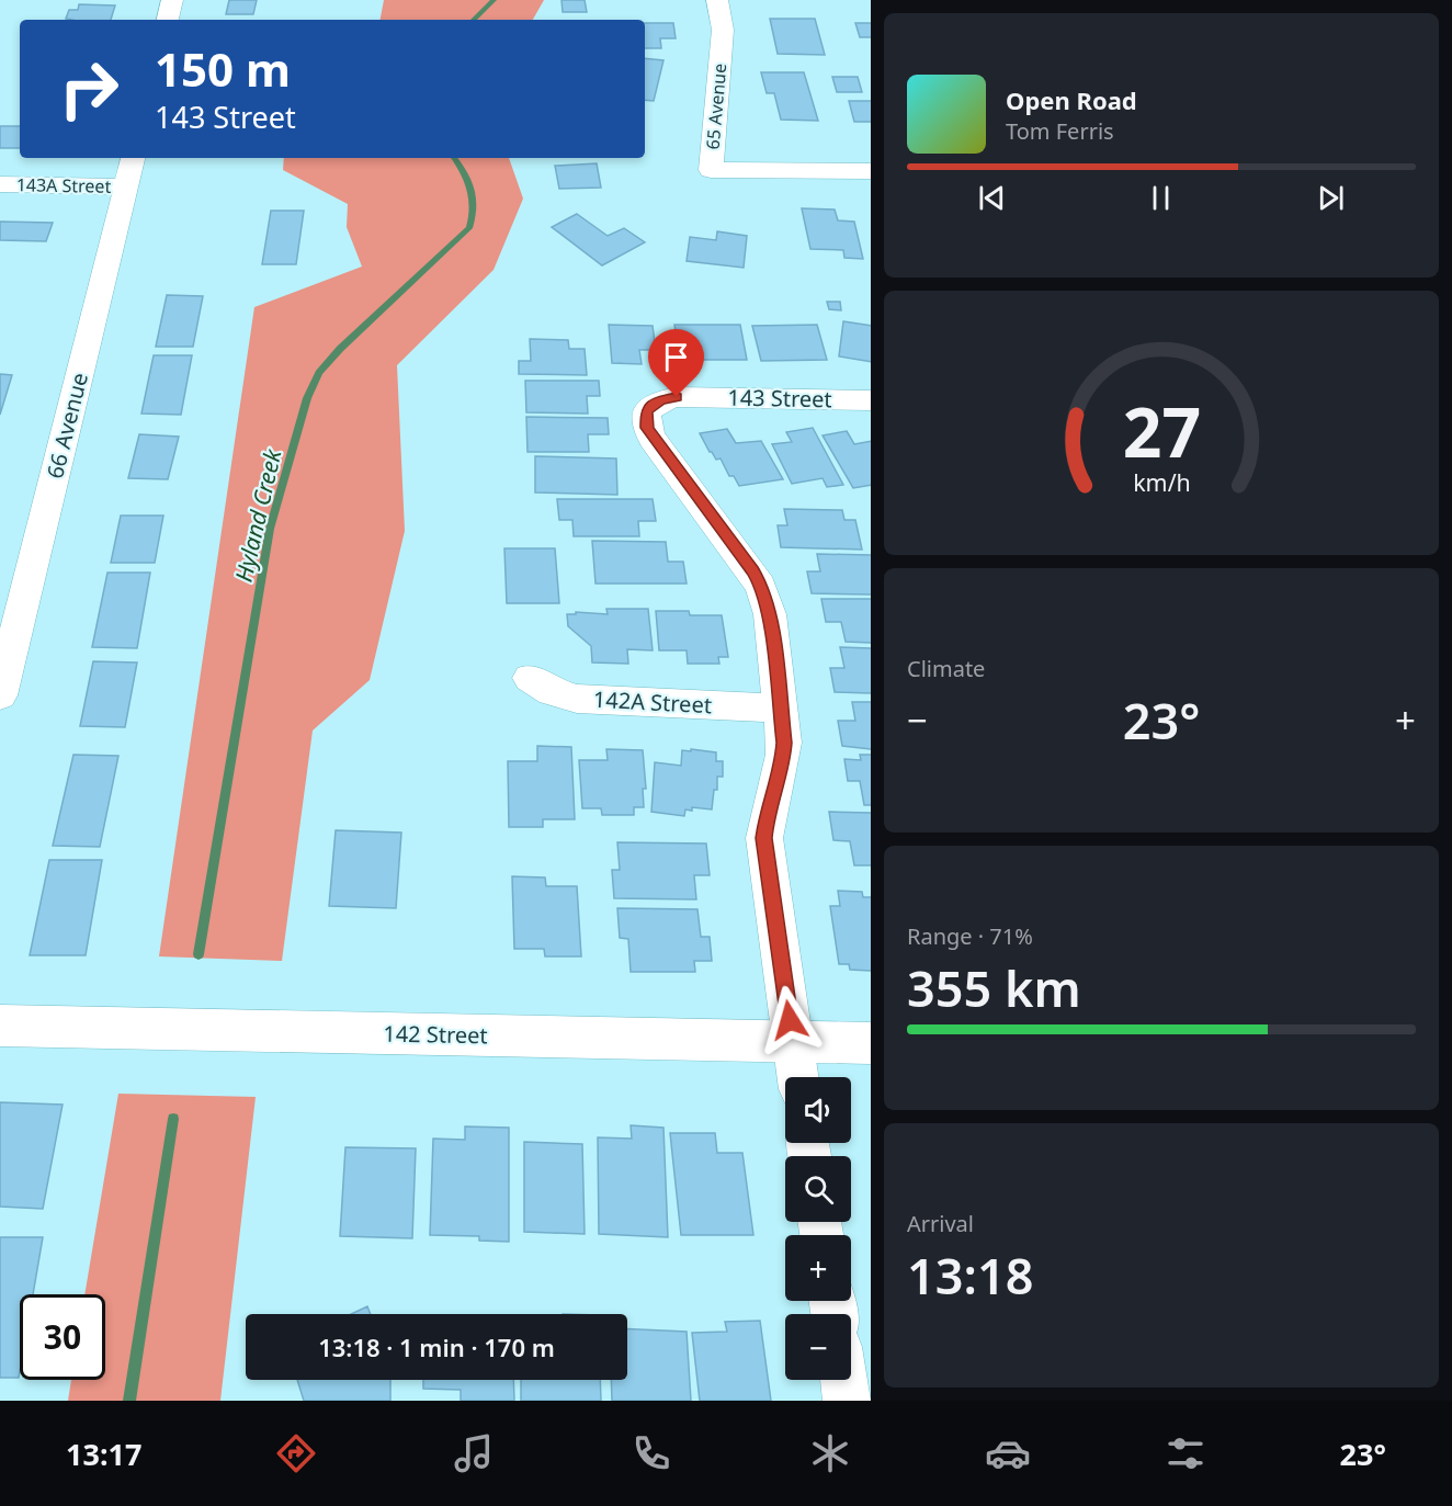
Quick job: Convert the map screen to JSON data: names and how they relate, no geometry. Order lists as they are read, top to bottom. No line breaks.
{"streets":{"street":["65 Avenue","143A Street","143 Street","66 Avenue","142A Street","142 Street"]},"crossings":[["143A Street","66 Avenue"],["143 Street","142A Street"]],"water":["Hyland Creek"],"page":{"turn":["150 m","143 Street"],"song":["Open Road","Tom Ferris"],"tile":["Climate",["Range · 71%","355 km"],["Arrival","13:18"]],"heat":["−","23°","+"],"map_buttons":["+","−"],"limit":"30","trip":"13:18 · 1 min · 170 m","tabs":["13:17","23°"],"gauge":["27","km/h"]}}
